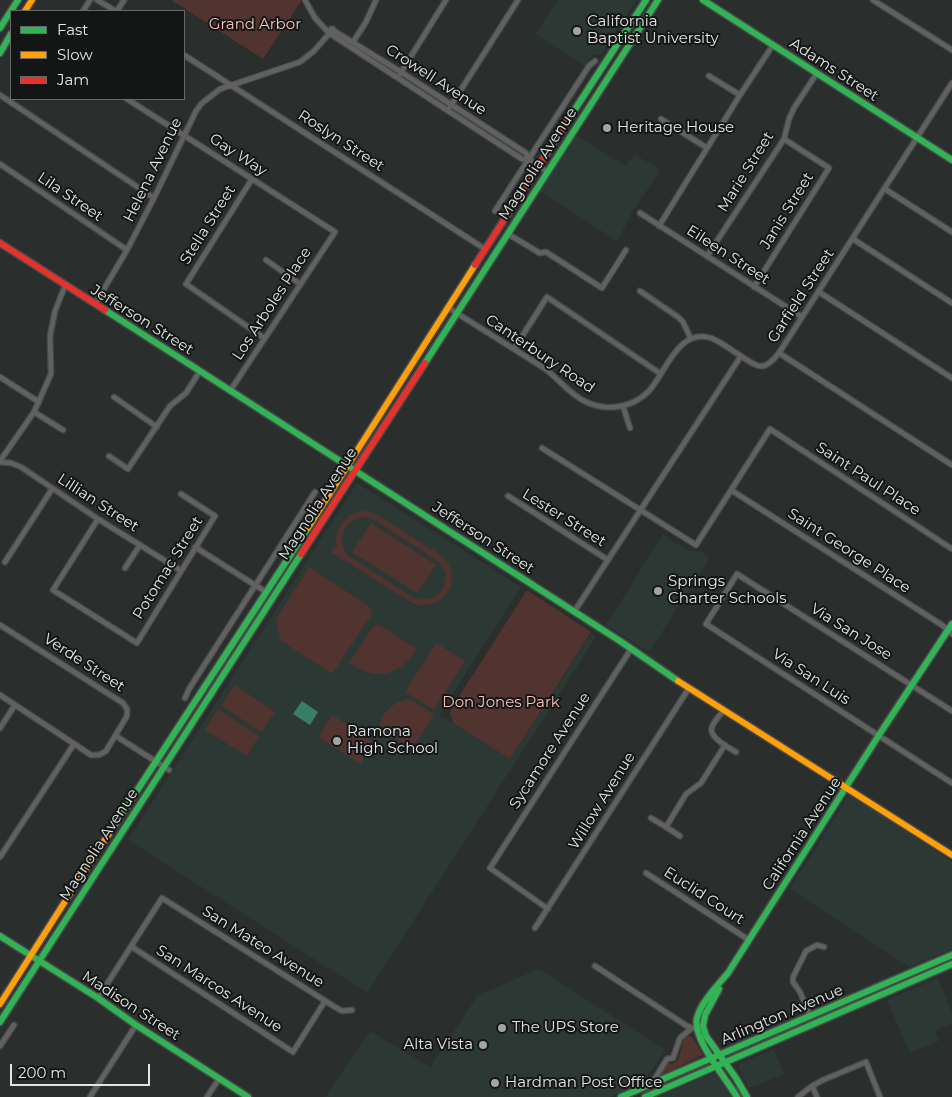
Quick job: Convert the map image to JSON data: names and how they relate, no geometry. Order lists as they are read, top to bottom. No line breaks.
{"streets":{"main road":["Adams Street","Magnolia Avenue","Jefferson Street","California Avenue","Madison Street","Arlington Avenue"],"street":["Crowell Avenue","Roslyn Street","Gay Way","Helena Avenue","Marie Street","Lila Street","Janis Street","Stella Street","Eileen Street","Garfield Street","Los Arboles Place","Canterbury Road","Saint Paul Place","Lillian Street","Lester Street","Saint George Place","Potomac Street","Via San Jose","Verde Street","Via San Luis","Sycamore Avenue","Willow Avenue","Euclid Court","San Mateo Avenue","San Marcos Avenue"]},"crossings":[["Adams Street","Marie Street"],["Adams Street","Garfield Street"],["Crowell Avenue","Magnolia Avenue"],["Crowell Avenue","Helena Avenue"],["Roslyn Street","Magnolia Avenue"],["Roslyn Street","Helena Avenue"],["Gay Way","Helena Avenue"],["Gay Way","Stella Street"],["Gay Way","Los Arboles Place"],["Magnolia Avenue","Jefferson Street"],["Magnolia Avenue","Canterbury Road"],["Magnolia Avenue","Madison Street"],["Helena Avenue","Lila Street"],["Helena Avenue","Jefferson Street"],["Marie Street","Janis Street"],["Marie Street","Eileen Street"],["Janis Street","Eileen Street"],["Stella Street","Los Arboles Place"],["Eileen Street","Garfield Street"],["Los Arboles Place","Jefferson Street"],["Jefferson Street","Sycamore Avenue"],["Jefferson Street","Willow Avenue"],["Jefferson Street","California Avenue"],["Saint Paul Place","Saint George Place"],["Lillian Street","Potomac Street"],["Saint George Place","California Avenue"],["Via San Jose","Via San Luis"],["Via San Jose","California Avenue"],["Via San Luis","California Avenue"],["Sycamore Avenue","Willow Avenue"],["California Avenue","Euclid Court"],["San Mateo Avenue","San Marcos Avenue"]],"parks":["Grand Arbor","Don Jones Park"],"places":["California Baptist University","Heritage House","Springs Charter Schools","Ramona High School","The UPS Store","Alta Vista","Hardman Post Office"],"legend":["Fast","Slow","Jam"],"scale_bar":"200 m"}
